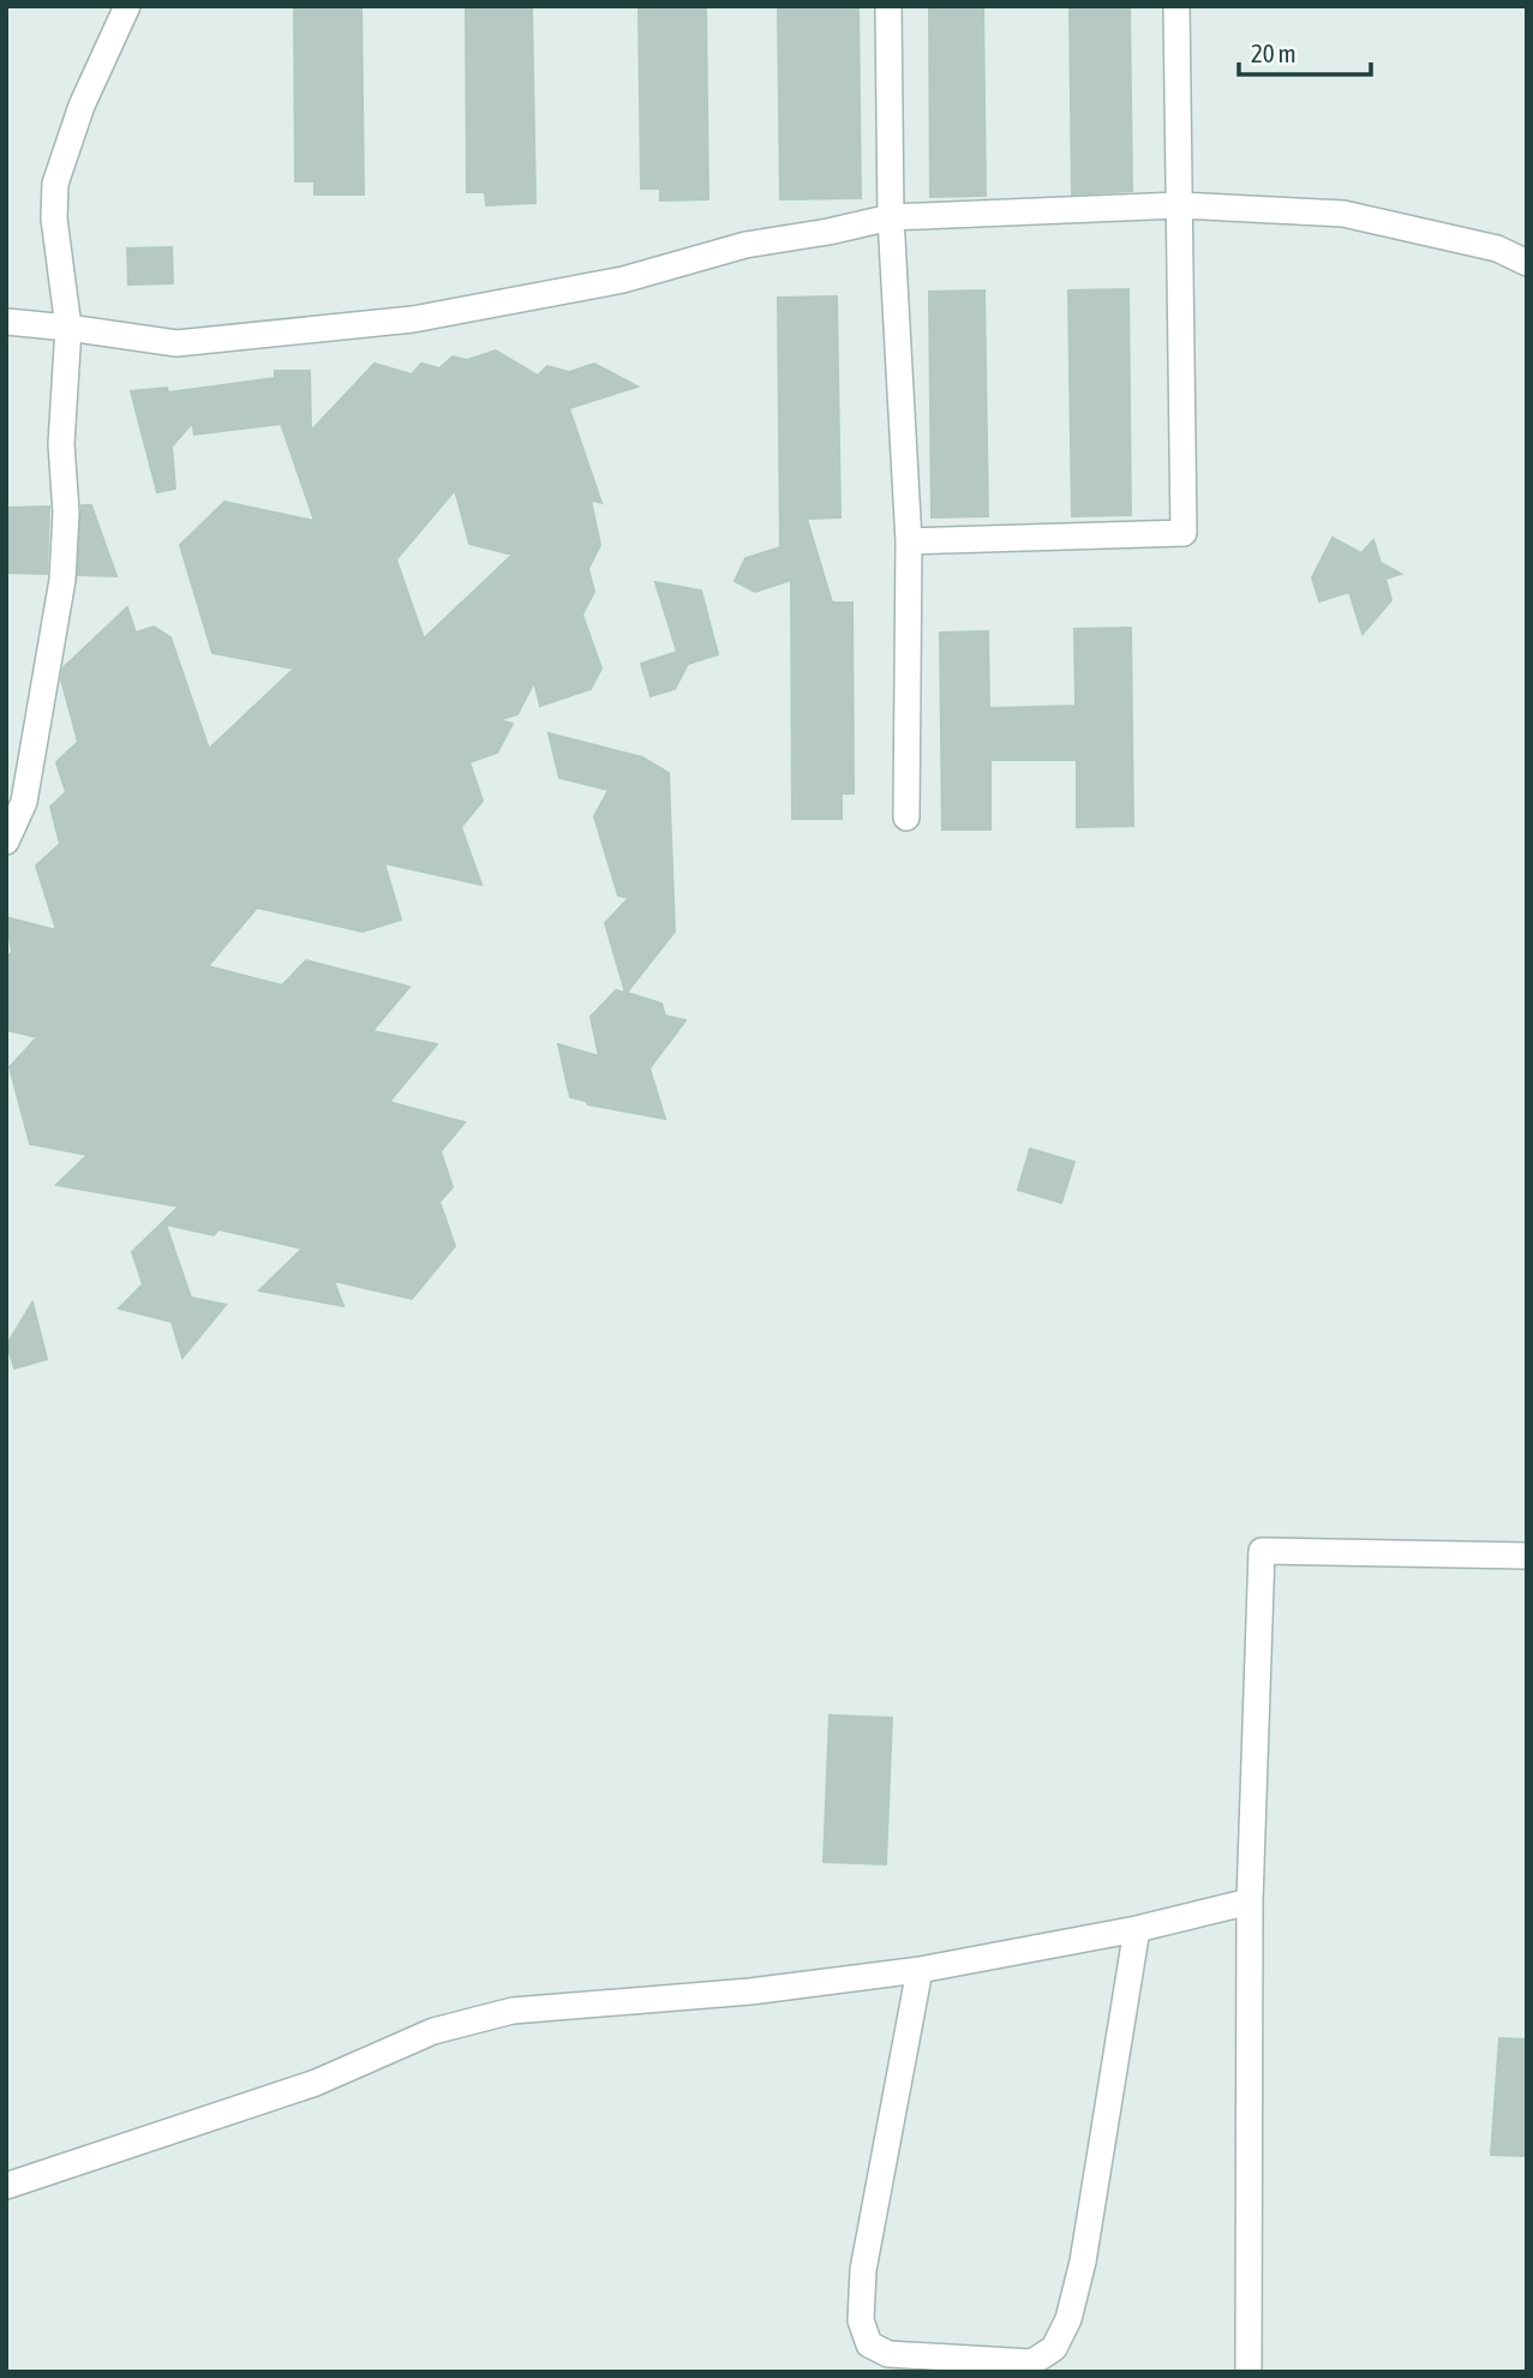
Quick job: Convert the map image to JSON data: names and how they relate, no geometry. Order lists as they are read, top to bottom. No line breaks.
{"scale_bar":"20 m"}
